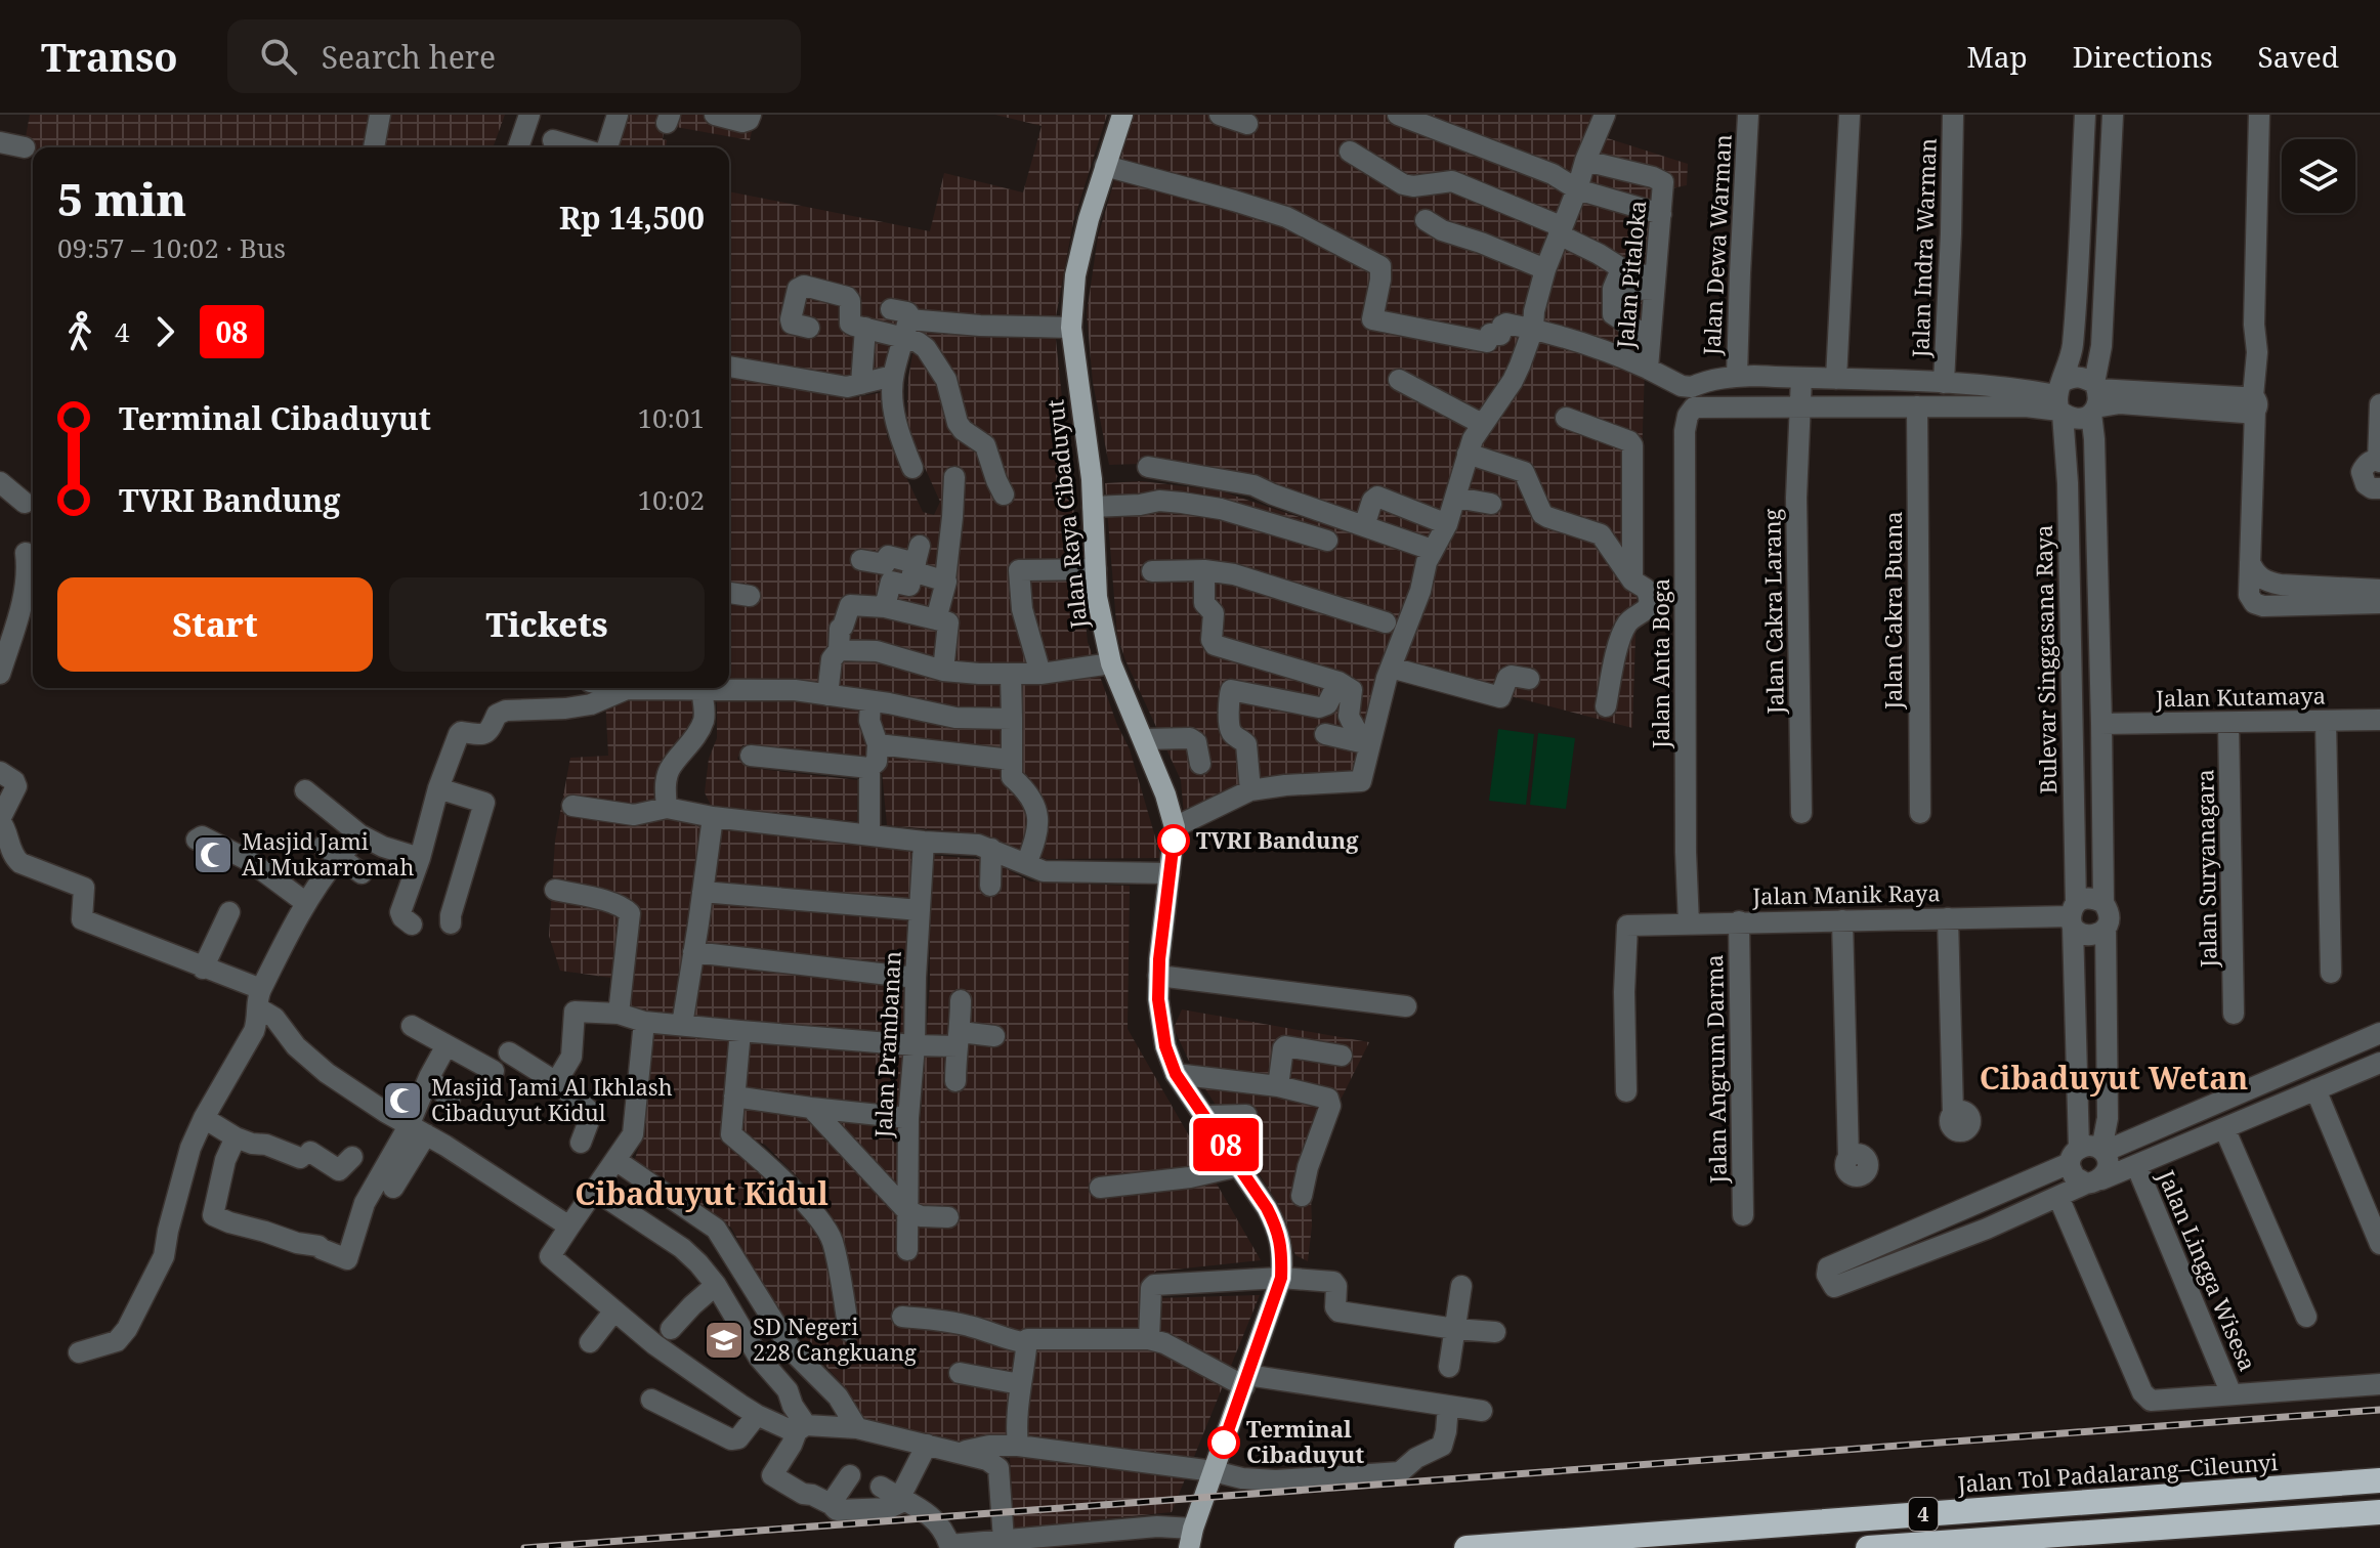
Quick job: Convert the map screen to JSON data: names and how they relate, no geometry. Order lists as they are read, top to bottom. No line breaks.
{"streets":{"highway":["Jalan Tol Padalarang–Cileunyi","4"],"main road":["Jalan Raya Cibaduyut"],"street":["Jalan Dewa Warman","Jalan Indra Warman","Jalan Pitaloka","Jalan Cakra Buana","Jalan Cakra Larang","Bulevar Singgasana Raya","Jalan Anta Boga","Jalan Kutamaya","Jalan Suryanagara","Jalan Manik Raya","Jalan Prambanan","Jalan Angrum Darma","Jalan Lingga Wisesa"]},"crossings":[["Jalan Pitaloka","Jalan Anta Boga"],["Bulevar Singgasana Raya","Jalan Manik Raya"],["Jalan Anta Boga","Jalan Manik Raya"],["Jalan Kutamaya","Jalan Suryanagara"],["Jalan Manik Raya","Jalan Angrum Darma"]],"districts":["Cibaduyut Wetan","Cibaduyut Kidul"],"places":{"other":["TVRI Bandung","Terminal Cibaduyut"],"mosque":["Masjid Jami Al Mukarromah","Masjid Jami Al Ikhlash Cibaduyut Kidul"],"school or university":["SD Negeri 228 Cangkuang"]},"lines":["bus line 08"],"page":{"header":"Transo","search":"Search here","nav":["Map","Directions","Saved"],"on_map":"08","heading":["5 min","09:57 – 10:02 · Bus","Rp 14,500"],"legs":["4","08"],"list":[{"name":"Terminal Cibaduyut","value":"10:01"},{"name":"TVRI Bandung","value":"10:02"}],"buttons":["Start","Tickets"]}}
